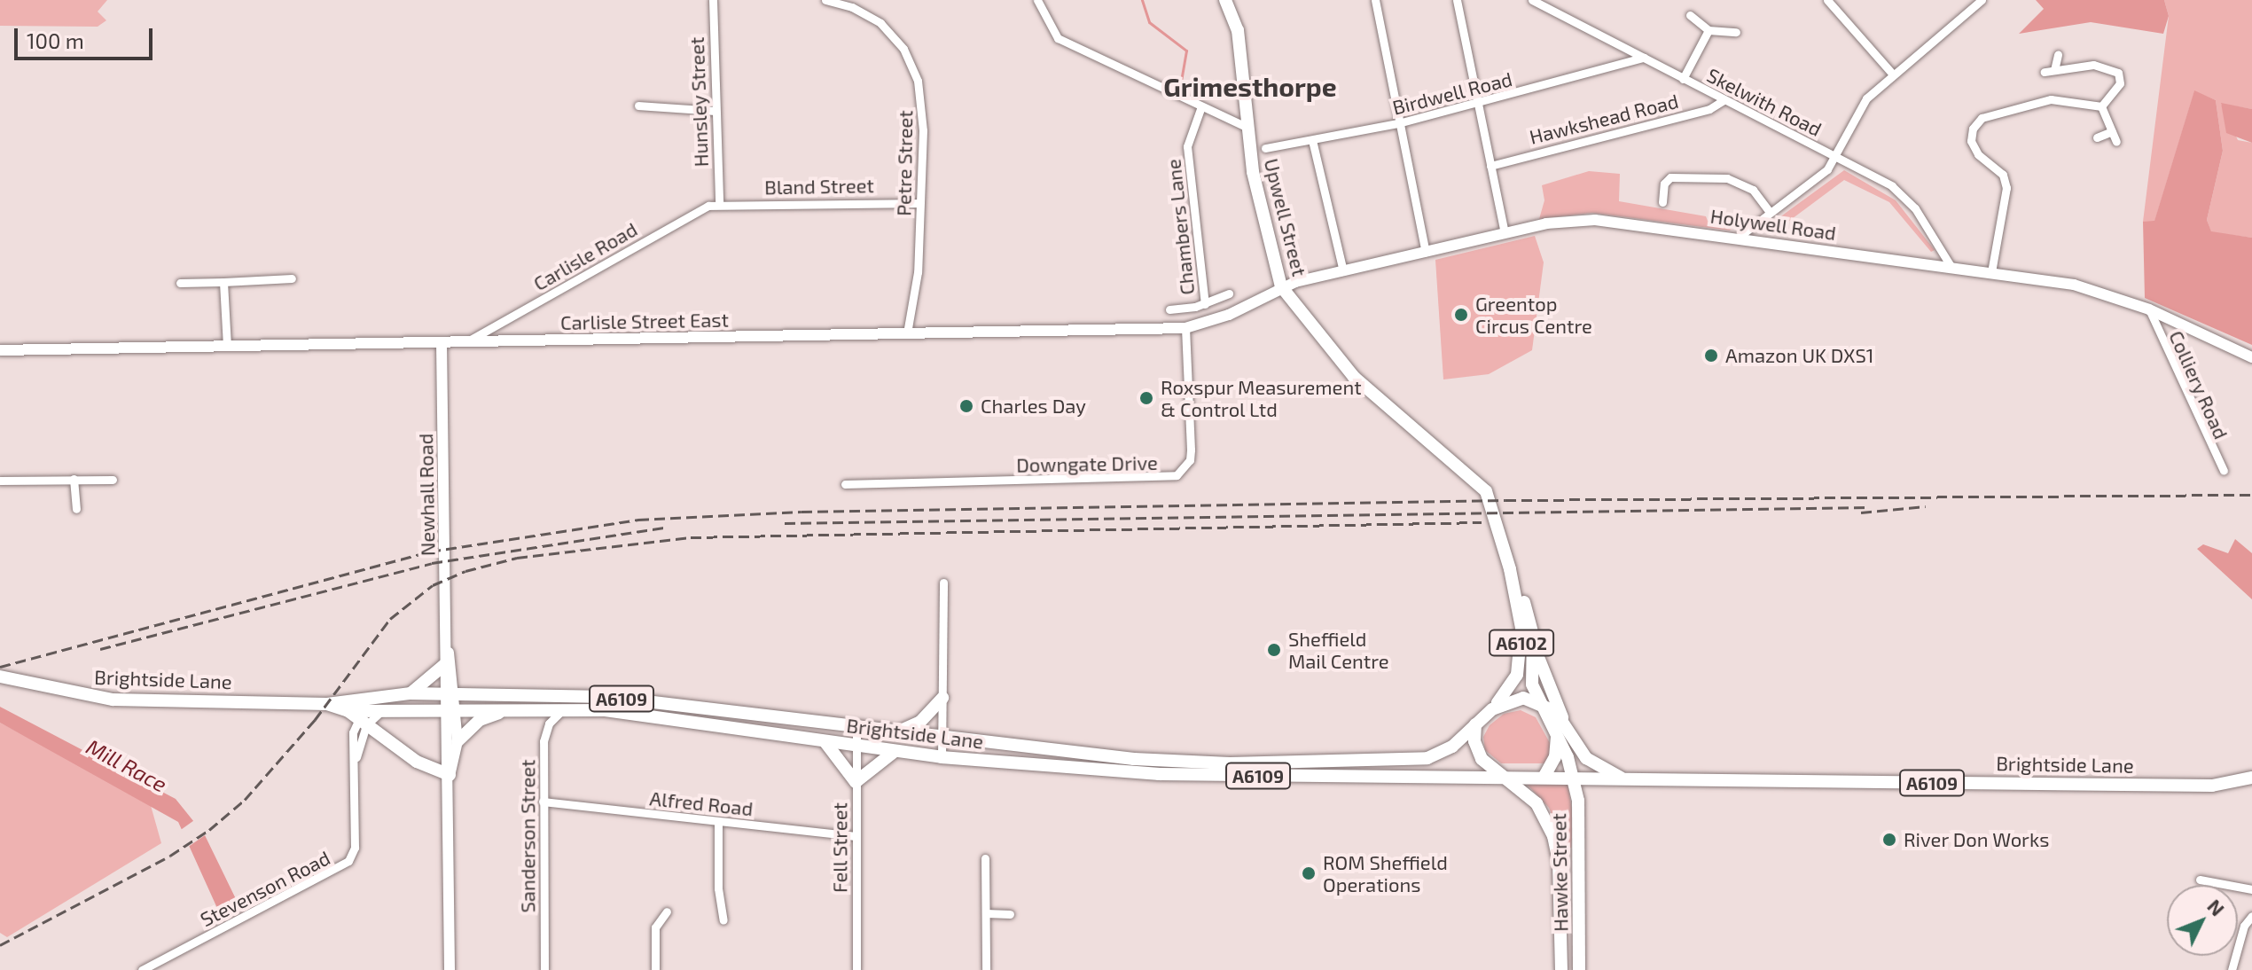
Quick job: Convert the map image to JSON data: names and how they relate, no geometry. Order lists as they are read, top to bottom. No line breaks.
{"streets":{"main road":["Upwell Street","Holywell Road","Carlisle Street East","Newhall Road","A6102","Brightside Lane","A6109","Hawke Street"],"street":["Birdwell Road","Hunsley Street","Skelwith Road","Hawkshead Road","Petre Street","Bland Street","Chambers Lane","Carlisle Road","Colliery Road","Downgate Drive","Alfred Road","Sanderson Street","Fell Street","Stevenson Road"]},"crossings":[["Birdwell Road","Skelwith Road"],["Hunsley Street","Bland Street"],["Hunsley Street","Carlisle Road"],["Skelwith Road","Hawkshead Road"],["Skelwith Road","Holywell Road"],["Petre Street","Bland Street"],["Petre Street","Carlisle Street East"],["Bland Street","Carlisle Road"],["Upwell Street","Holywell Road"],["Upwell Street","Carlisle Street East"],["Upwell Street","Brightside Lane"],["Upwell Street","Hawke Street"],["Holywell Road","Carlisle Street East"],["Holywell Road","Colliery Road"],["Carlisle Road","Carlisle Street East"],["Carlisle Street East","Downgate Drive"],["Carlisle Street East","Newhall Road"],["Newhall Road","Brightside Lane"],["Brightside Lane","Sanderson Street"],["Brightside Lane","Fell Street"],["Brightside Lane","Hawke Street"],["Brightside Lane","Stevenson Road"],["Alfred Road","Sanderson Street"],["Alfred Road","Fell Street"]],"districts":["Grimesthorpe"],"water":["Mill Race"],"places":["Greentop Circus Centre","Amazon UK DXS1","Roxspur Measurement & Control Ltd","Charles Day","Sheffield Mail Centre","River Don Works","ROM Sheffield Operations"],"scale_bar":"100 m","north":"top right"}
